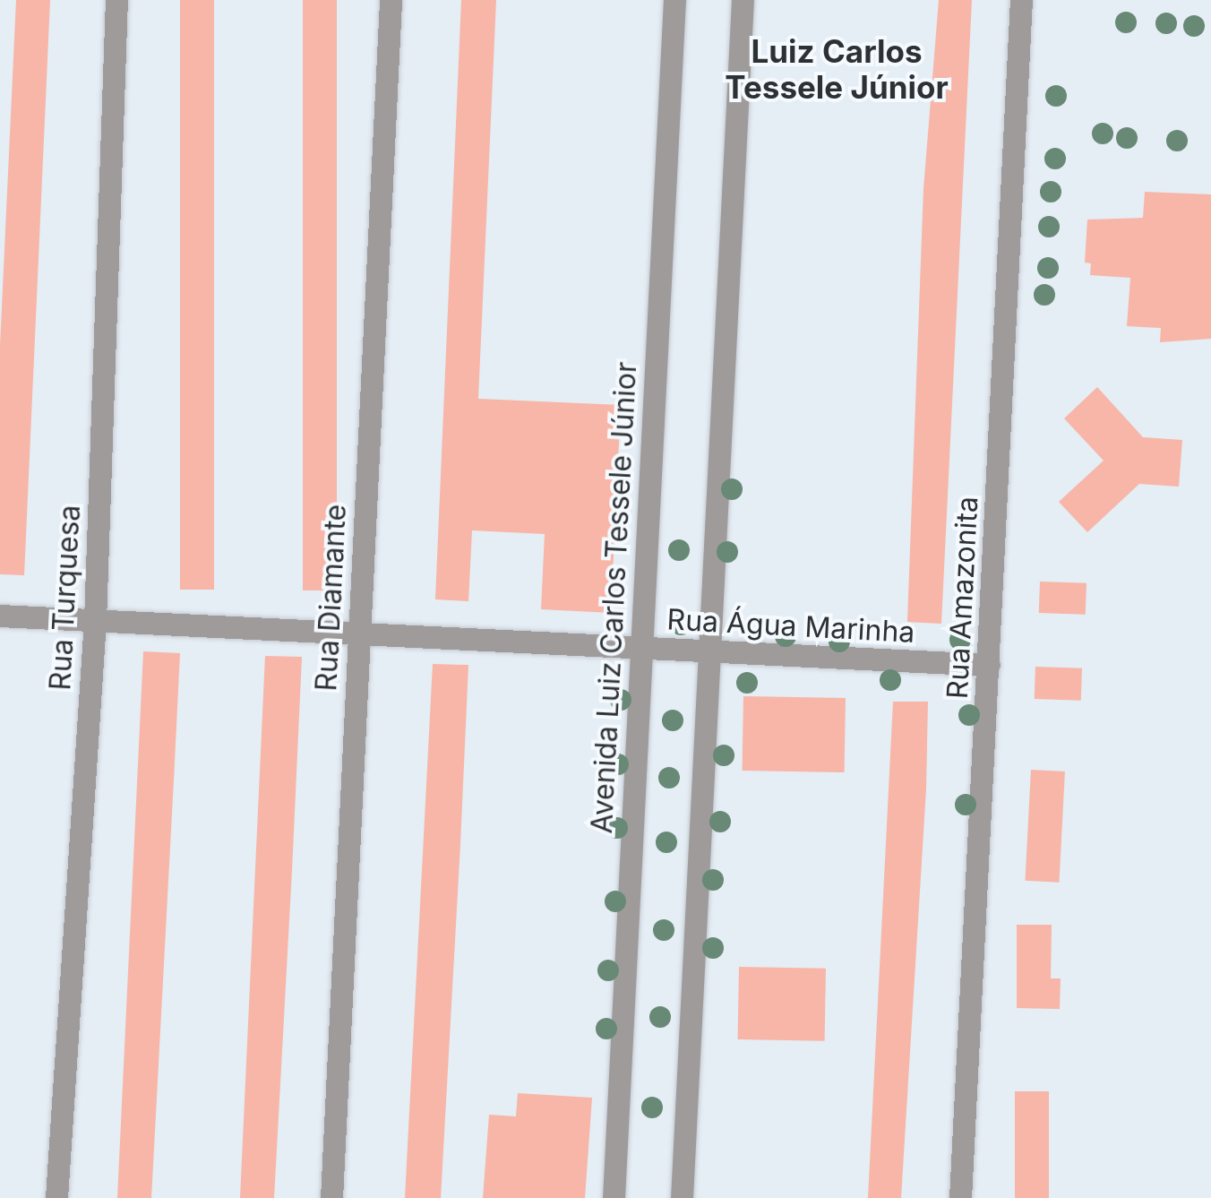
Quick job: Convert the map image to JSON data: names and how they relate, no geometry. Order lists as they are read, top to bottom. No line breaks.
{"streets":{"street":["Rua Turquesa","Rua Diamante","Avenida Luiz Carlos Tessele Júnior","Rua Amazonita","Rua Água Marinha"]},"crossings":[["Rua Turquesa","Rua Água Marinha"],["Rua Diamante","Rua Água Marinha"],["Avenida Luiz Carlos Tessele Júnior","Rua Água Marinha"],["Rua Amazonita","Rua Água Marinha"]],"districts":["Luiz Carlos Tessele Júnior"]}
